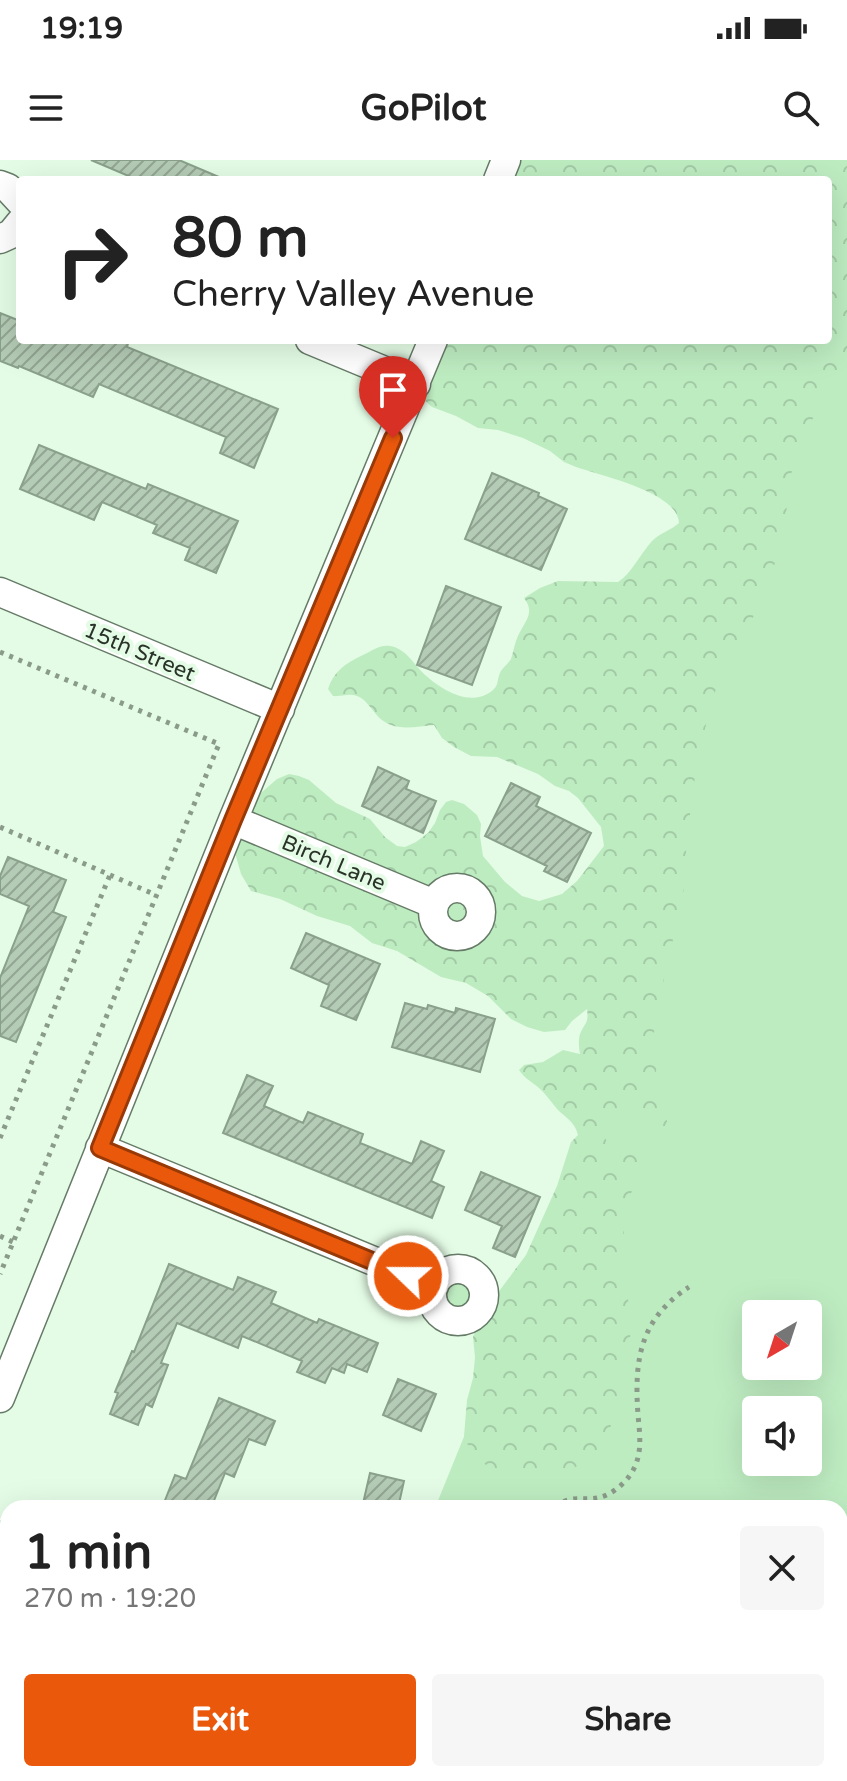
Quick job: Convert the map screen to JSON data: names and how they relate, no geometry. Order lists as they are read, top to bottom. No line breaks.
{"streets":{"street":["15th Street","Birch Lane"]},"north":"bottom left","page":{"status":"19:19","header":"GoPilot","turn":["80 m","Cherry Valley Avenue"],"heading":["1 min","270 m · 19:20"],"buttons":["Exit","Share"]}}
